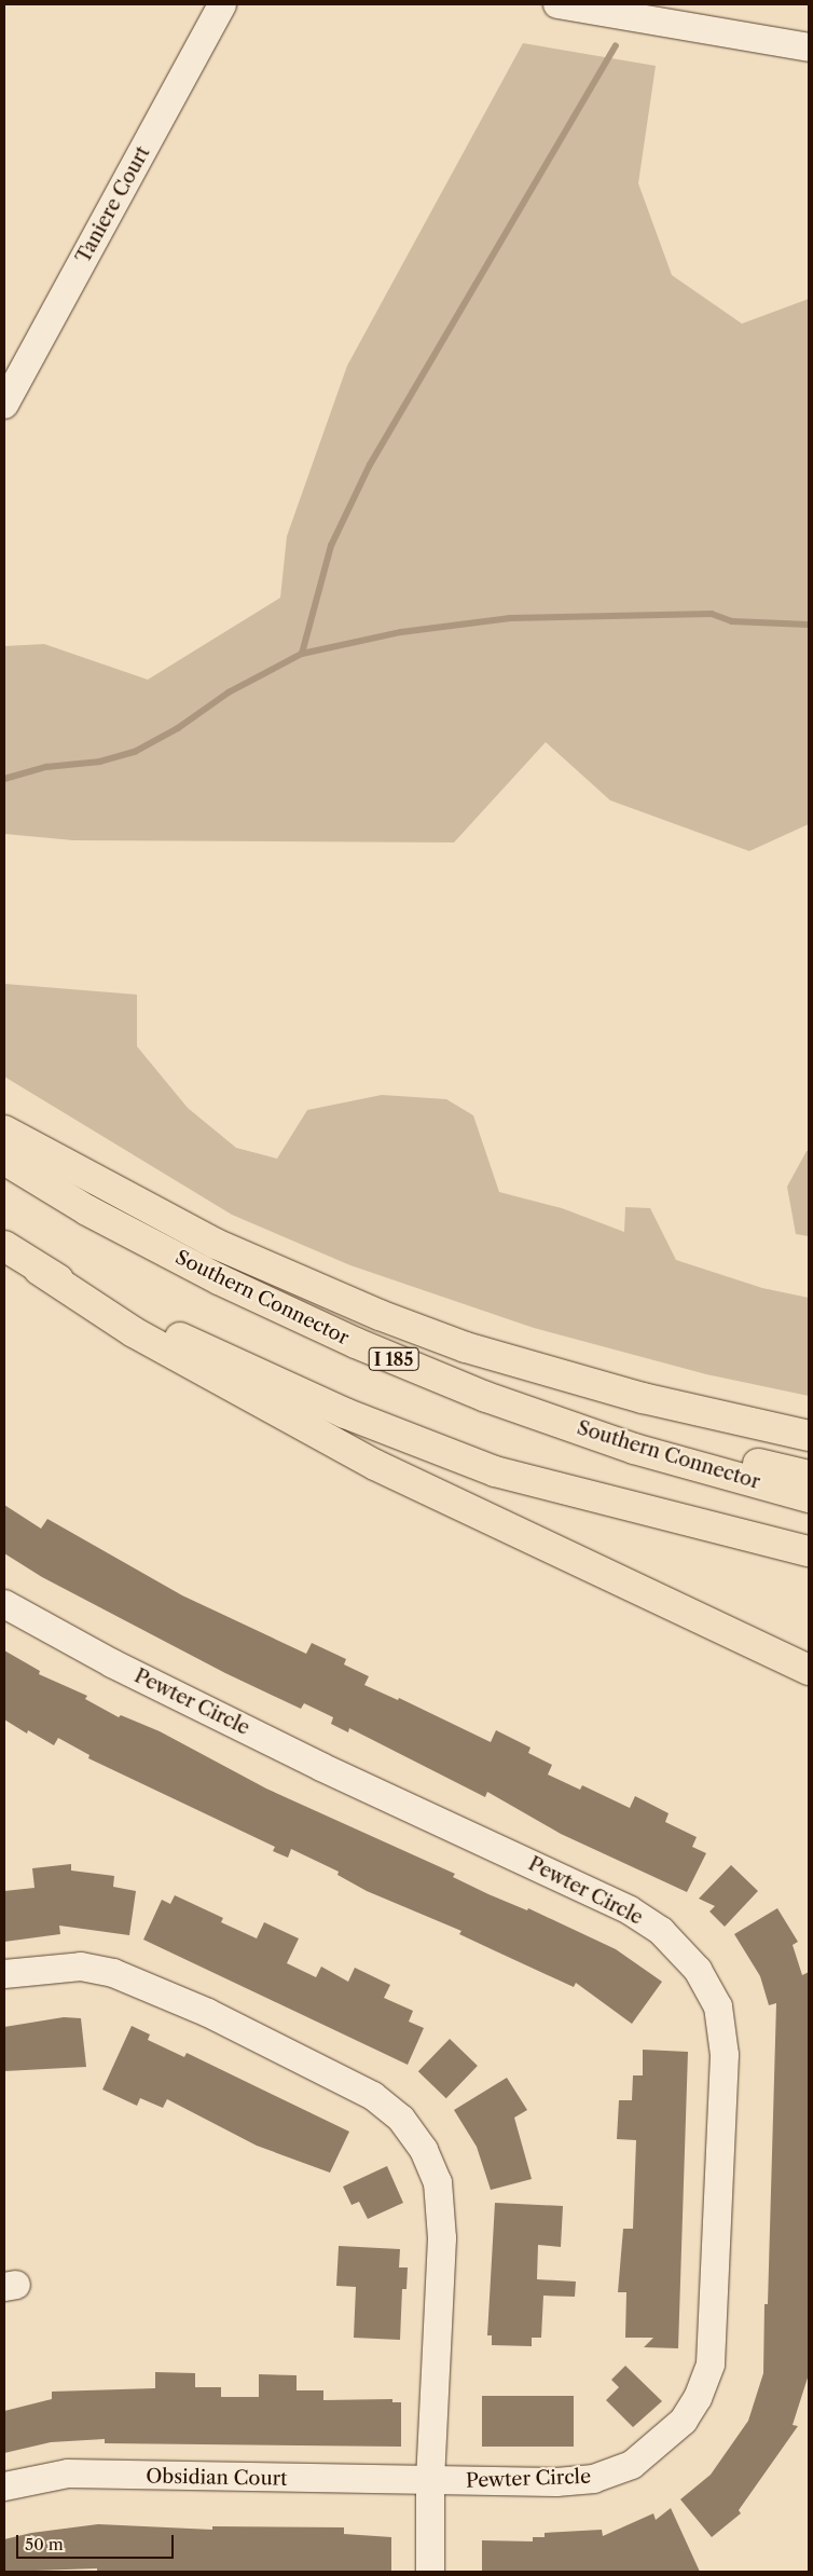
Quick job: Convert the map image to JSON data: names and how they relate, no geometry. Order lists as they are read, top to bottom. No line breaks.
{"streets":{"highway":["Southern Connector","I 185"],"street":["Taniere Court","Pewter Circle","Obsidian Court"]},"crossings":[["Pewter Circle","Obsidian Court"]],"scale_bar":"50 m"}
